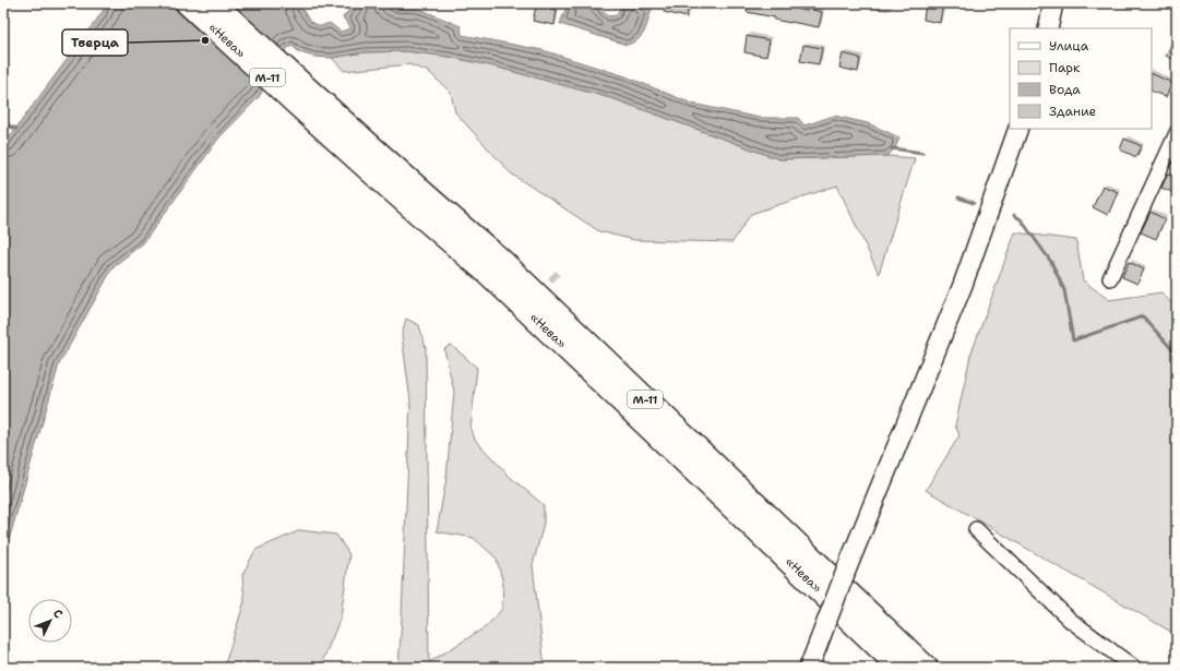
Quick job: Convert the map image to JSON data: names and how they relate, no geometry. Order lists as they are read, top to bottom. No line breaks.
{"streets":{"highway":["«Нева»","М-11"]},"places":["Тверца"],"legend":["Улица","Парк","Вода","Здание"],"north":"top right"}
